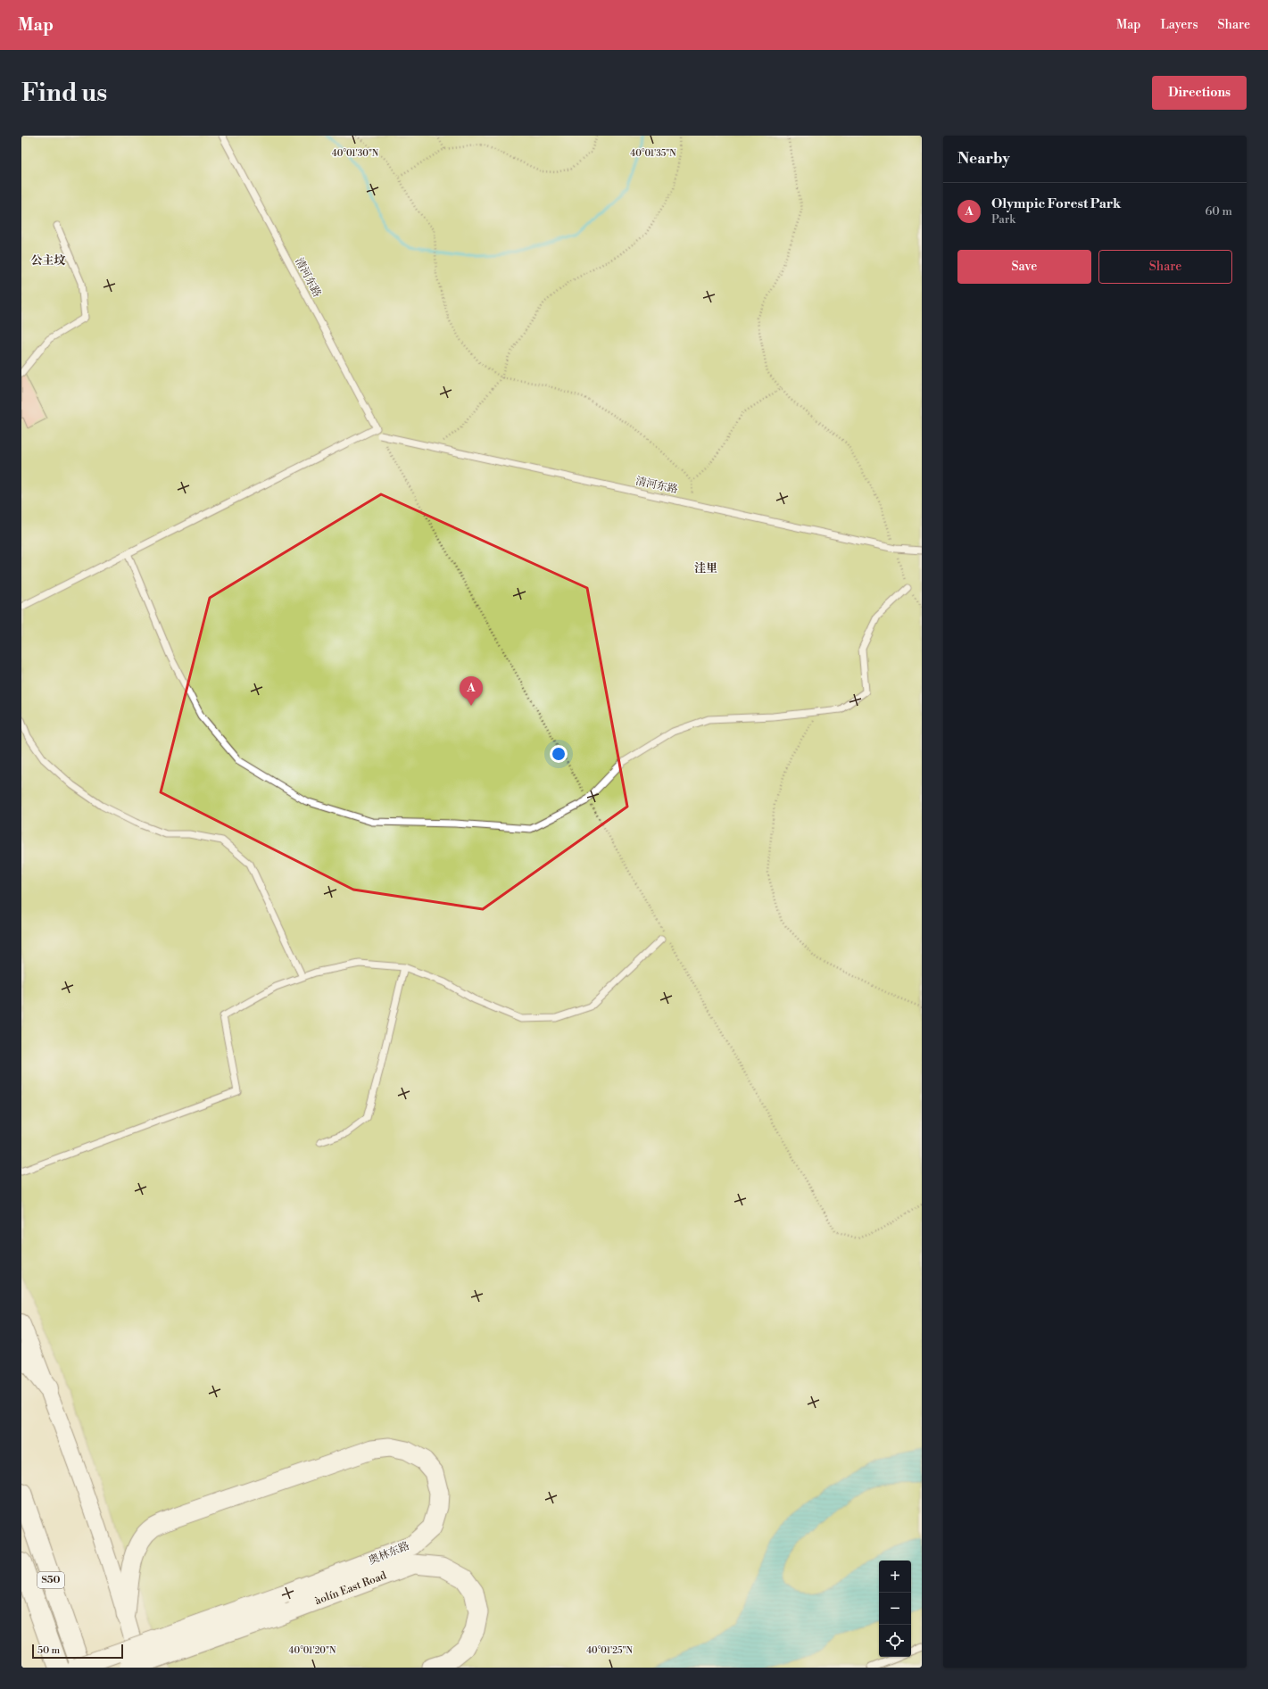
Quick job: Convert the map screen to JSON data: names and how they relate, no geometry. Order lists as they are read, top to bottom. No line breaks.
{"streets":{"highway":["S50"],"main road":["奥林东路","àolín East Road"],"lane":["清河东路"]},"districts":["公主坟","洼里"],"scale_bar":"50 m","page":{"header":"Map","nav":["Map","Layers","Share"],"buttons":["Directions",["Save","Share"]],"title":"Find us","heading":"Nearby","list":[{"mark":"A","name":"Olympic Forest Park","note":"Park","value":"60 m"}],"pins":"A","map_buttons":["+","−"],"scale":"50 m"},"coordinates":["40°01'30\"N","40°01'35\"N","40°01'20\"N","40°01'25\"N"]}
